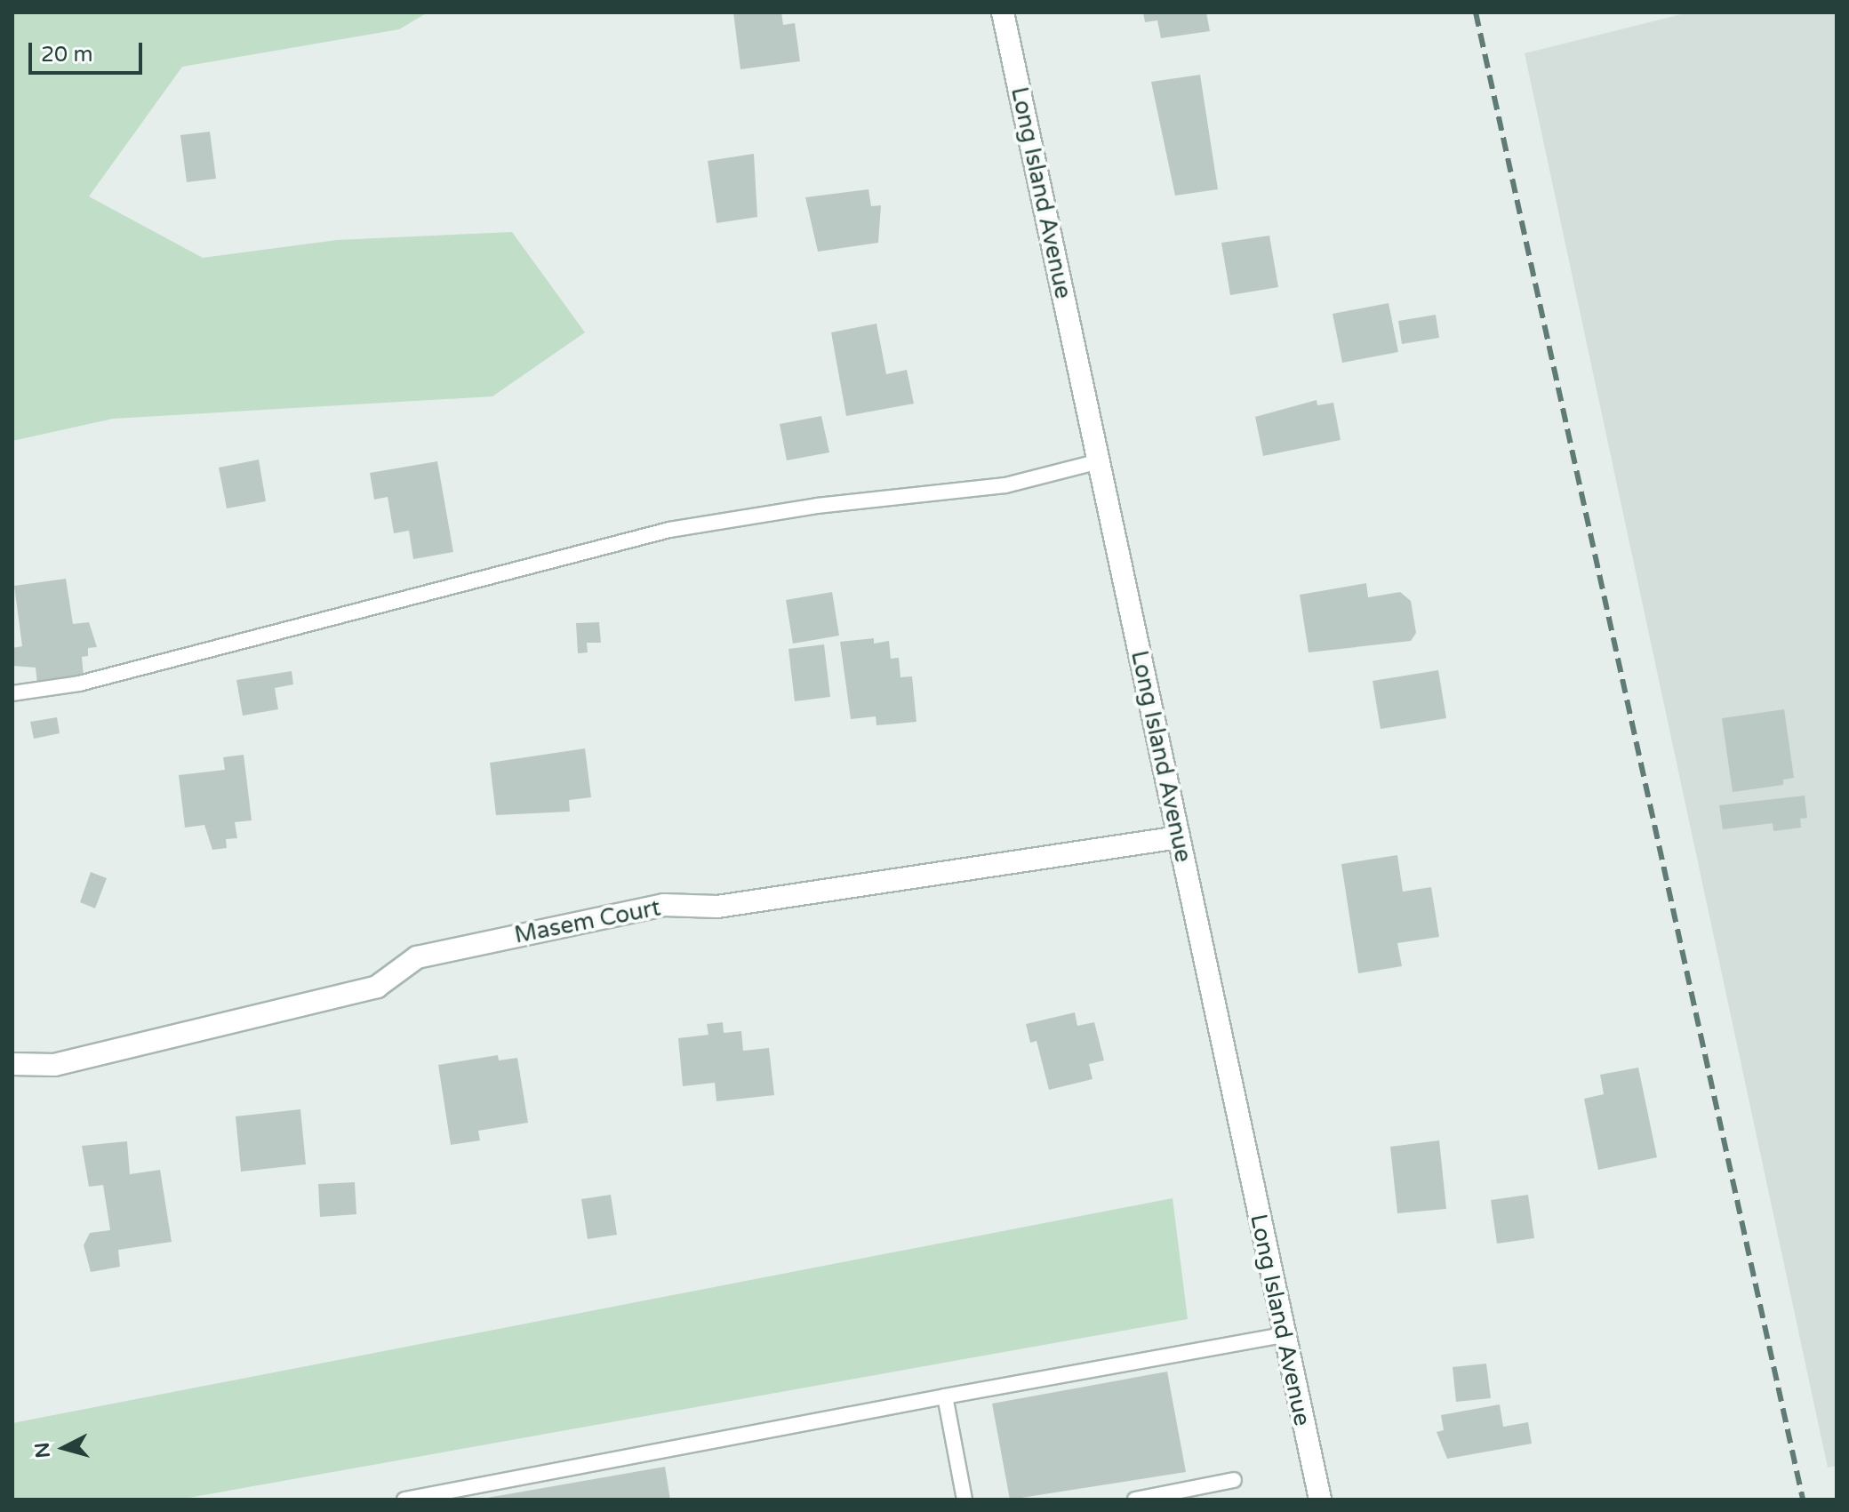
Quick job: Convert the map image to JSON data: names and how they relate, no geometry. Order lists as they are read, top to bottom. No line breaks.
{"streets":{"street":["Long Island Avenue","Masem Court"]},"crossings":[["Long Island Avenue","Masem Court"]],"scale_bar":"20 m","north":"left"}
